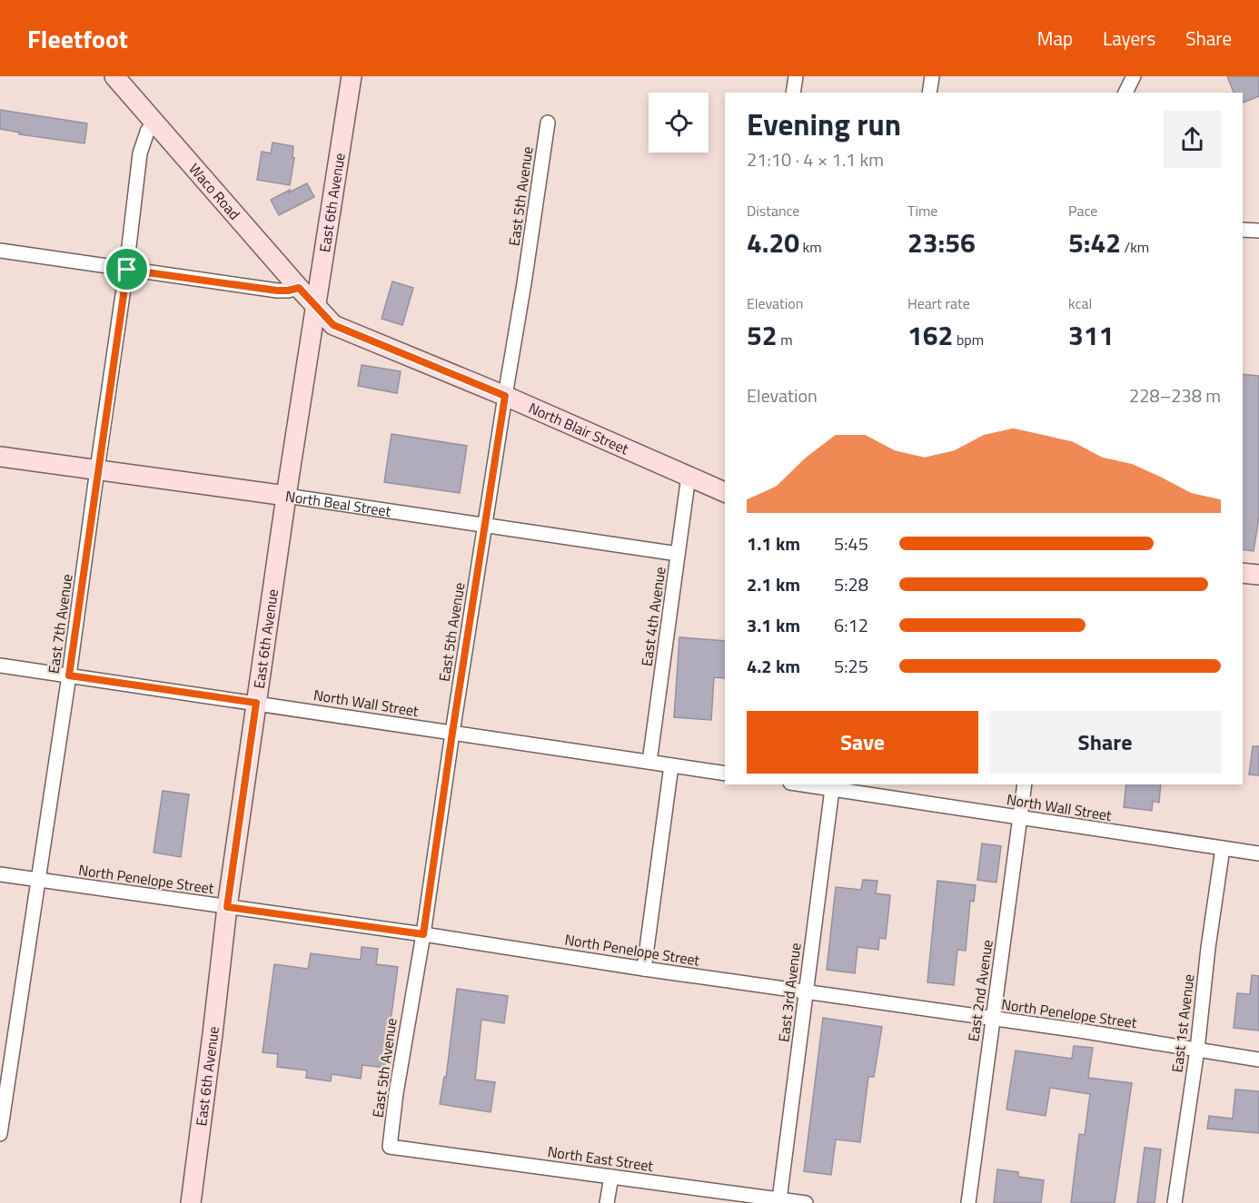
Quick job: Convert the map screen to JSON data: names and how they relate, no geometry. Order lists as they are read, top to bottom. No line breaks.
{"streets":{"main road":["Waco Road","East 6th Avenue","North Blair Street","North Beal Street"],"street":["East 5th Avenue","East 4th Avenue","East 7th Avenue","North Wall Street","North Penelope Street","East 2nd Avenue","East 3rd Avenue","East 1st Avenue","North East Street"]},"crossings":[["Waco Road","East 6th Avenue"],["Waco Road","North Blair Street"],["Waco Road","East 7th Avenue"],["East 5th Avenue","North Blair Street"],["East 5th Avenue","North Beal Street"],["East 5th Avenue","North Wall Street"],["East 5th Avenue","North Penelope Street"],["East 5th Avenue","North East Street"],["East 6th Avenue","North Blair Street"],["East 6th Avenue","North Beal Street"],["East 6th Avenue","North Wall Street"],["East 6th Avenue","North Penelope Street"],["North Blair Street","East 4th Avenue"],["North Beal Street","East 4th Avenue"],["North Beal Street","East 7th Avenue"],["East 4th Avenue","North Wall Street"],["East 7th Avenue","North Wall Street"],["East 7th Avenue","North Penelope Street"],["North Wall Street","East 2nd Avenue"],["North Wall Street","East 3rd Avenue"],["North Wall Street","East 1st Avenue"],["North Penelope Street","East 2nd Avenue"],["North Penelope Street","East 3rd Avenue"],["North Penelope Street","East 1st Avenue"],["East 3rd Avenue","North East Street"]],"page":{"header":"Fleetfoot","nav":["Map","Layers","Share"],"heading":["Evening run","21:10 · 4 × 1.1 km"],"stats":[["Distance","4.20 km"],["Time","23:56"],["Pace","5:42 /km"],["Elevation","52 m"],["Heart rate","162 bpm"],["kcal","311"]],"chart":["Elevation","228–238 m"],"list":[{"name":"1.1 km","note":"5:45"},{"name":"2.1 km","note":"5:28"},{"name":"3.1 km","note":"6:12"},{"name":"4.2 km","note":"5:25"}],"buttons":["Save","Share"]}}
